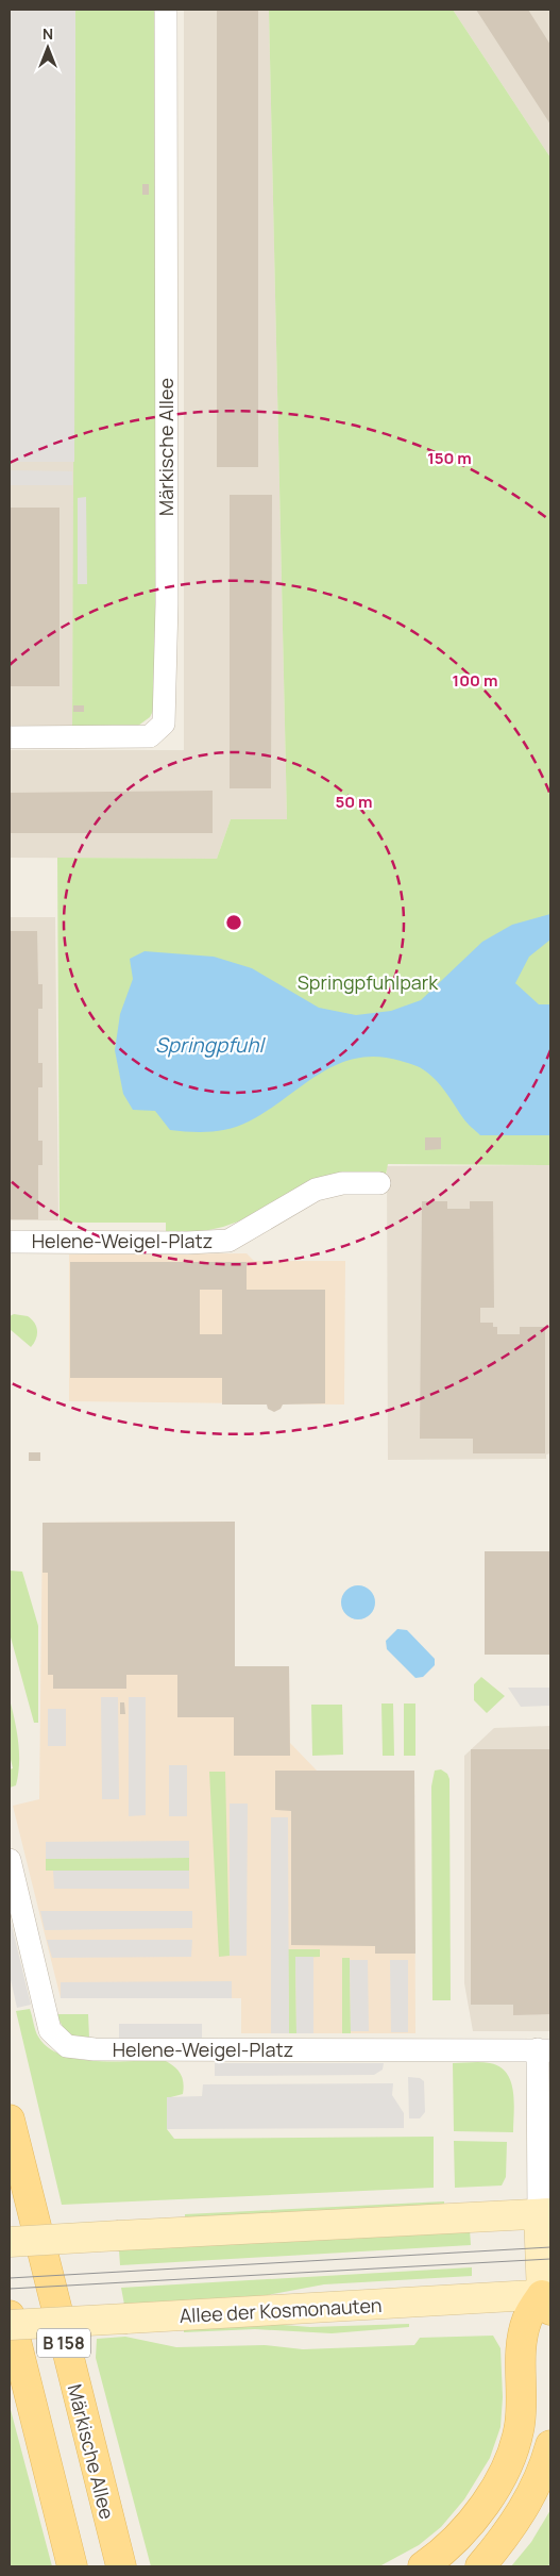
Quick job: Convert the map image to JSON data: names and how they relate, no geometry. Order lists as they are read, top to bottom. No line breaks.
{"streets":{"main road":["Märkische Allee","Allee der Kosmonauten","B 158"],"street":["Helene-Weigel-Platz"]},"water":["Springpfuhl"],"parks":["Springpfuhlpark"],"north":"top","rings":["150 m","100 m","50 m"]}
